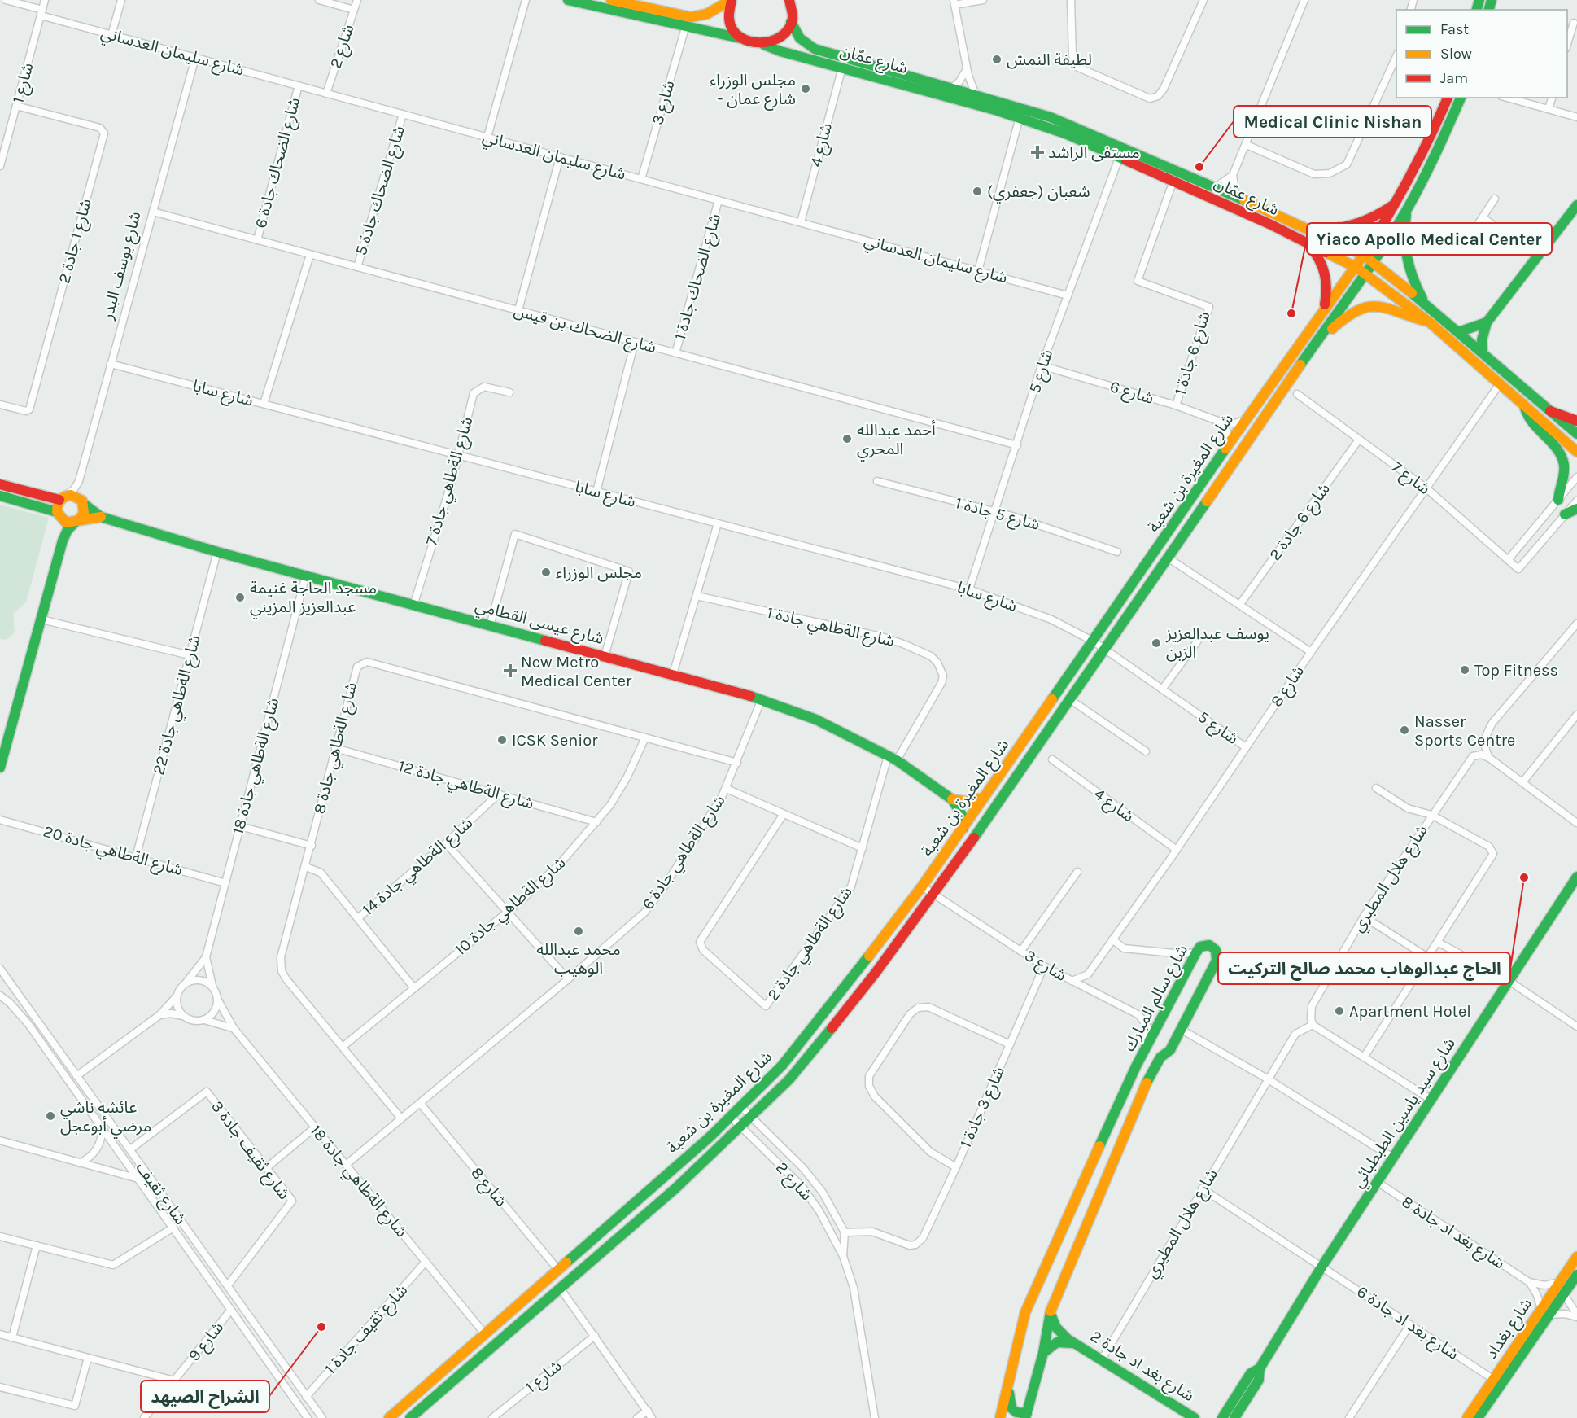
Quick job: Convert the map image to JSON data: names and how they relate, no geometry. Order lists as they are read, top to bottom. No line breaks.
{"streets":{"main road":["شارع عمّان","شارع المغيرة بن شعبة","شارع عيسى القطامي","شارع سالم المبارك","شارع سيد ياسين الطبطبائي","شارع بغداد","شارع بغد اد جادة 2"],"street":["شارع 2","شارع سليمان العدساني","شارع 1","شارع 3","شارع 4","شارع الضحاك جادة 6","شارع الضحاك جادة 5","شارع 1 جادة 2","شارع يوسف البدر","شارع الضحاك جادة 1","شارع الضحاك بن قيس","شارع 6 جادة 1","شارع 5","شارع 6","شارع سابا","شارع 7","شارع الةطاهي جادة 7","شارع 5 جادة 1","شارع 6 جادة 2","شارع الةطاهي جادة 1","شارع 8","شارع الةطاهي جادة 22","شارع الةطاهي جادة 8","شارع الةطاهي جادة 18","شارع الةطاهي جادة 12","شارع الةطاهي جادة 20","شارع الةطاهي جادة 6","شارع الةطاهي جادة 14","شارع هلال المطيري","شارع الةطاهي جادة 10","شارع الةطاهي جادة 2","شارع 3 جادة 1","شارع ثقيف جادة 3","شارع ثقيف","شارع بغد اد جادة 8","شارع بغد اد جادة 6","شارع ثقيف جادة 1","شارع 9"]},"crossings":[["شارع 2","شارع سليمان العدساني"],["شارع 2","شارع المغيرة بن شعبة"],["شارع 2","شارع 3 جادة 1"],["شارع سليمان العدساني","شارع 1"],["شارع سليمان العدساني","شارع 3"],["شارع سليمان العدساني","شارع 4"],["شارع سليمان العدساني","شارع الضحاك جادة 6"],["شارع سليمان العدساني","شارع الضحاك جادة 5"],["شارع سليمان العدساني","شارع يوسف البدر"],["شارع سليمان العدساني","شارع الضحاك جادة 1"],["شارع سليمان العدساني","شارع 5"],["شارع عمّان","شارع 4"],["شارع عمّان","شارع 6 جادة 1"],["شارع عمّان","شارع 5"],["شارع عمّان","شارع المغيرة بن شعبة"],["شارع عمّان","شارع 8"],["شارع 1","شارع 1 جادة 2"],["شارع 3","شارع المغيرة بن شعبة"],["شارع 3","شارع 8"],["شارع 3","شارع سالم المبارك"],["شارع 3","شارع 3 جادة 1"],["شارع 4","شارع 8"],["شارع الضحاك جادة 6","شارع الضحاك بن قيس"],["شارع الضحاك جادة 5","شارع الضحاك بن قيس"],["شارع يوسف البدر","شارع الضحاك بن قيس"],["شارع يوسف البدر","شارع سابا"],["شارع يوسف البدر","شارع عيسى القطامي"],["شارع الضحاك جادة 1","شارع الضحاك بن قيس"],["شارع الضحاك بن قيس","شارع 5"],["شارع 6 جادة 1","شارع 6"],["شارع 5","شارع 6"],["شارع 5","شارع سابا"],["شارع 5","شارع المغيرة بن شعبة"],["شارع 5","شارع 5 جادة 1"],["شارع 5","شارع 8"],["شارع 6","شارع المغيرة بن شعبة"],["شارع سابا","شارع المغيرة بن شعبة"],["شارع سابا","شارع الةطاهي جادة 7"],["شارع المغيرة بن شعبة","شارع عيسى القطامي"],["شارع المغيرة بن شعبة","شارع 8"],["شارع المغيرة بن شعبة","شارع الةطاهي جادة 18"],["شارع 7","شارع 6 جادة 2"],["شارع 7","شارع 8"],["شارع الةطاهي جادة 7","شارع عيسى القطامي"],["شارع عيسى القطامي","شارع الةطاهي جادة 1"],["شارع عيسى القطامي","شارع الةطاهي جادة 22"],["شارع عيسى القطامي","شارع الةطاهي جادة 18"],["شارع عيسى القطامي","شارع الةطاهي جادة 6"],["شارع عيسى القطامي","شارع الةطاهي جادة 2"],["شارع الةطاهي جادة 1","شارع الةطاهي جادة 2"],["شارع 8","شارع الةطاهي جادة 6"],["شارع الةطاهي جادة 22","شارع الةطاهي جادة 20"],["شارع الةطاهي جادة 8","شارع الةطاهي جادة 12"],["شارع الةطاهي جادة 8","شارع الةطاهي جادة 6"],["شارع الةطاهي جادة 8","شارع الةطاهي جادة 10"],["شارع الةطاهي جادة 18","شارع الةطاهي جادة 20"],["شارع الةطاهي جادة 18","شارع الةطاهي جادة 6"],["شارع الةطاهي جادة 18","شارع ثقيف جادة 1"],["شارع الةطاهي جادة 12","شارع الةطاهي جادة 14"],["شارع الةطاهي جادة 12","شارع الةطاهي جادة 10"],["شارع هلال المطيري","شارع بغد اد جادة 6"],["شارع هلال المطيري","شارع بغد اد جادة 2"],["شارع سالم المبارك","شارع بغد اد جادة 2"],["شارع سيد ياسين الطبطبائي","شارع بغد اد جادة 8"],["شارع سيد ياسين الطبطبائي","شارع بغد اد جادة 6"],["شارع ثقيف جادة 3","شارع ثقيف"],["شارع ثقيف","شارع ثقيف جادة 1"],["شارع ثقيف","شارع 9"],["شارع بغد اد جادة 6","شارع بغداد"]],"places":{"other":["لطيفة النمش","مجلس الوزراء - شارع عمان","Medical Clinic Nishan","شعبان (جعفري)","Yiaco Apollo Medical Center","أحمد عبدالله المحري","مجلس الوزراء","مسجد الحاجة غنيمة عبدالعزيز المزيني","يوسف عبدالعزيز الزبن","Top Fitness","Nasser Sports Centre","ICSK Senior","الحاج عبدالوهاب محمد صالح التركيت","محمد عبدالله الوهيب","Apartment Hotel","عائشه ناشي مرضي أبوعجل","الشراح الصيهد"],"health":["مستفى الراشد","New Metro Medical Center"]},"legend":["Fast","Slow","Jam"]}
